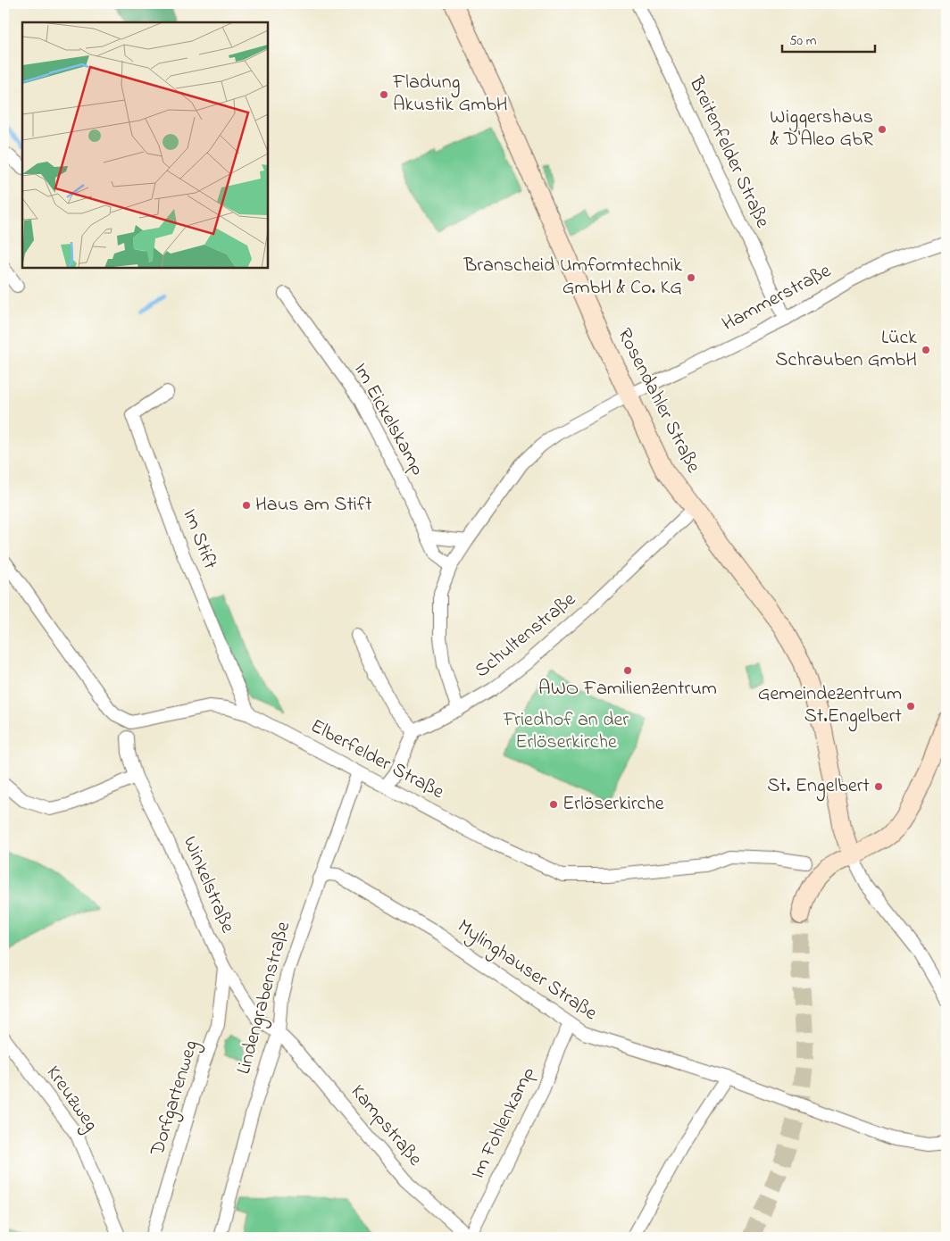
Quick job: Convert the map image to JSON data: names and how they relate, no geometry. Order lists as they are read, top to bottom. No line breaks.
{"streets":{"main road":["Rosendahler Straße"],"street":["Breitenfelder Straße","Hammerstraße","Im Eickelskamp","Im Stift","Schultenstraße","Elberfelder Straße","Winkelstraße","Mylinghauser Straße","Lindengrabenstraße","Dorfgartenweg","Kreuzweg","Im Fohlenkamp","Kampstraße"]},"crossings":[["Breitenfelder Straße","Hammerstraße"],["Hammerstraße","Rosendahler Straße"],["Rosendahler Straße","Schultenstraße"],["Im Stift","Elberfelder Straße"],["Elberfelder Straße","Lindengrabenstraße"],["Winkelstraße","Lindengrabenstraße"],["Winkelstraße","Dorfgartenweg"],["Winkelstraße","Kampstraße"],["Mylinghauser Straße","Lindengrabenstraße"],["Mylinghauser Straße","Im Fohlenkamp"],["Lindengrabenstraße","Kampstraße"],["Im Fohlenkamp","Kampstraße"]],"parks":["Friedhof an der Erlöserkirche"],"places":["Fladung Akustik GmbH","Wiggershaus & D'Aleo GbR","Branscheid Umformtechnik GmbH & Co. KG","Lück Schrauben GmbH","Haus am Stift","AWO Familienzentrum","Gemeindezentrum St.Engelbert","St. Engelbert","Erlöserkirche"],"scale_bar":"50 m"}
